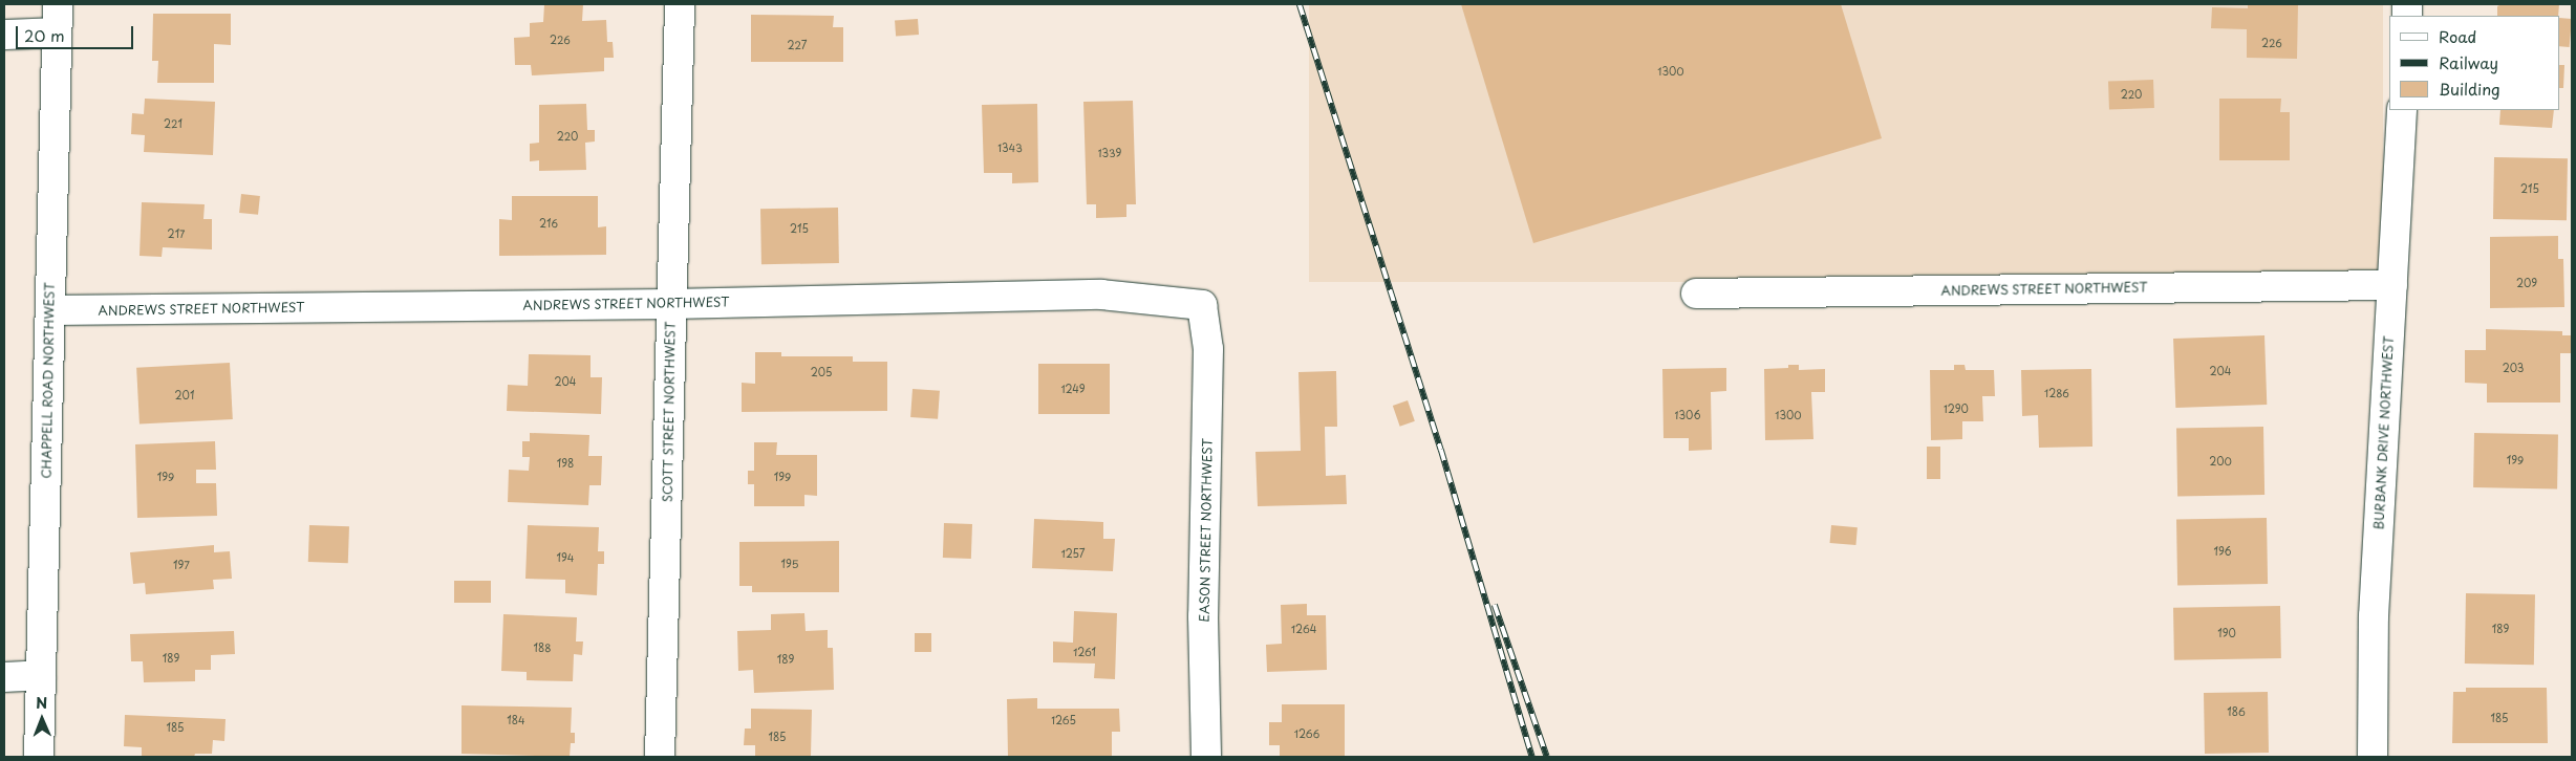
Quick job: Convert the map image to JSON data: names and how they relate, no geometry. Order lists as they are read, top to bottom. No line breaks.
{"streets":{"street":["ANDREWS STREET NORTHWEST","CHAPPELL ROAD NORTHWEST","SCOTT STREET NORTHWEST","BURBANK DRIVE NORTHWEST","EASON STREET NORTHWEST"]},"crossings":[["ANDREWS STREET NORTHWEST","CHAPPELL ROAD NORTHWEST"],["ANDREWS STREET NORTHWEST","SCOTT STREET NORTHWEST"],["ANDREWS STREET NORTHWEST","BURBANK DRIVE NORTHWEST"],["ANDREWS STREET NORTHWEST","EASON STREET NORTHWEST"]],"house_numbers":["226","226","227","1300","220","221","220","1343","1339","215","216","215","217","209","203","204","205","204","1249","1286","201","1290","1306","1300","199","200","198","199","199","196","1257","194","195","197","1264","189","190","188","1261","189","189","186","185","184","1265","185","1266","185"],"legend":["Road","Railway","Building"],"scale_bar":"20 m","north":"top"}
